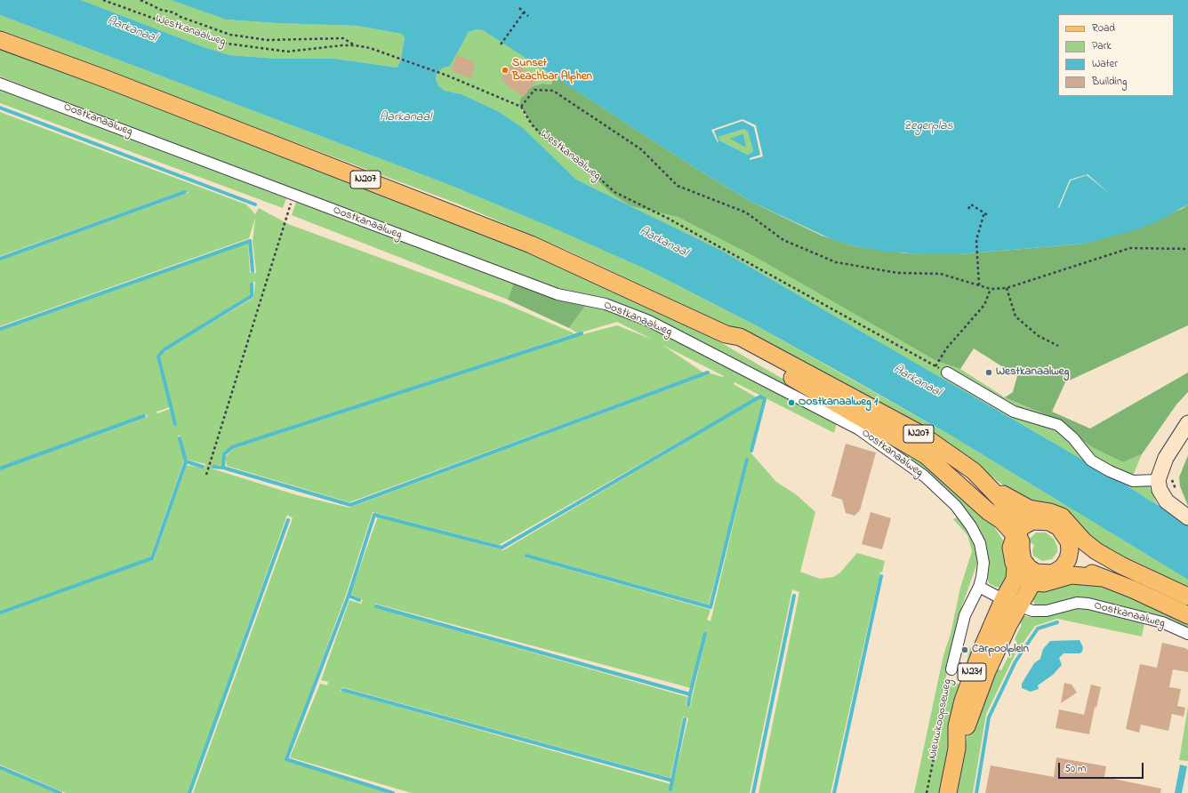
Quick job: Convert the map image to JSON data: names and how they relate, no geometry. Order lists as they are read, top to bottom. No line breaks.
{"streets":{"main road":["Oostkanaalweg","N207","N231","Nieuwkoopseweg"],"path":["Westkanaalweg"]},"crossings":[["Oostkanaalweg","N207"],["Oostkanaalweg","Nieuwkoopseweg"],["N207","Nieuwkoopseweg"]],"water":["Aarkanaal","Zegerplas"],"places":["Sunset Beachbar Alphen","Westkanaalweg","Oostkanaalweg 1","Carpoolplein"],"legend":["Road","Park","Water","Building"],"scale_bar":"50 m"}
